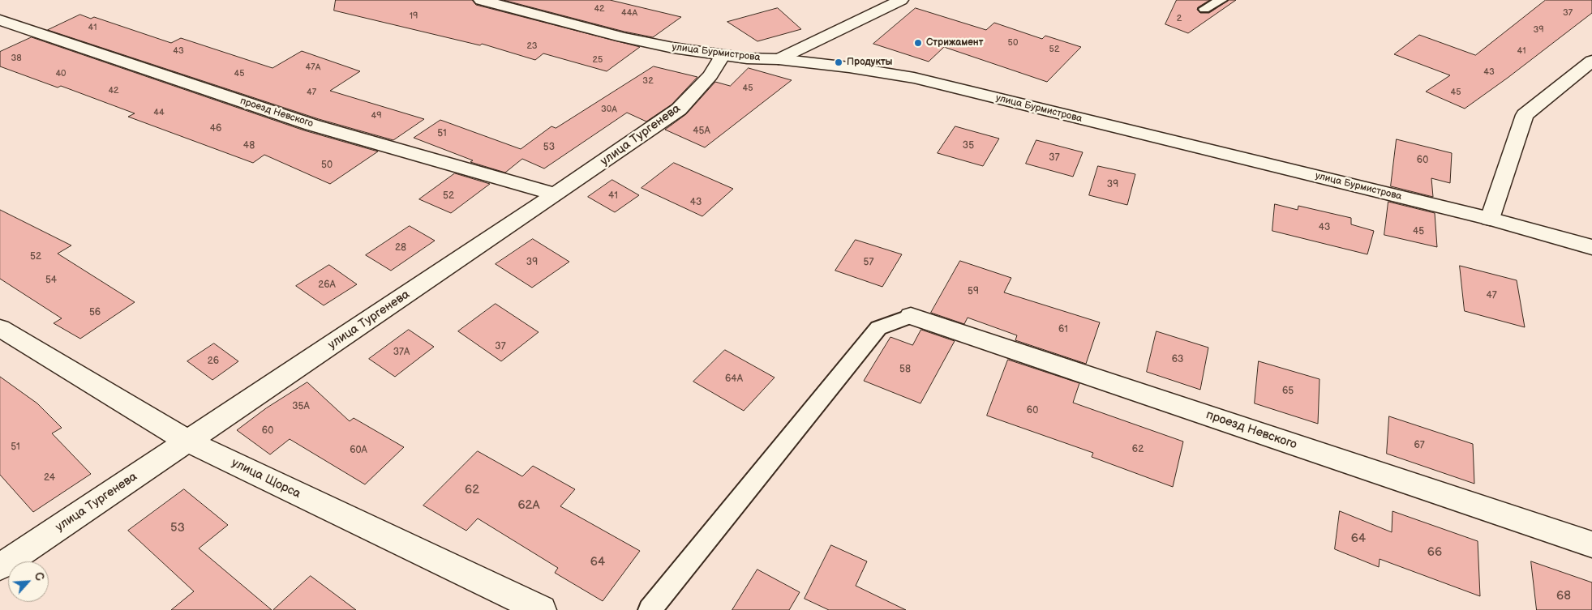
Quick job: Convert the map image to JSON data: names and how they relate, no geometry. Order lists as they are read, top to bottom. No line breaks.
{"streets":{"street":["улица Бурмистрова","проезд Невского","улица Тургенева","улица Щорса"]},"crossings":[["улица Бурмистрова","улица Тургенева"],["проезд Невского","улица Тургенева"],["улица Тургенева","улица Щорса"]],"places":["Стрижамент","Продукты"],"house_numbers":["42","44А","37","19","2","41","39","50","23","52","43","41","38","25","47А","43","40","45","32","45","42","47","45","30А","44","49","46","45А","51","48","35","53","37","60","50","39","52","41","43","43","45","28","52","39","57","54","26А","59","47","56","61","37","37А","63","26","58","64А","65","35А","60","60","67","51","62","60А","24","62","62А","53","64","66","64","68"],"north":"top right"}
